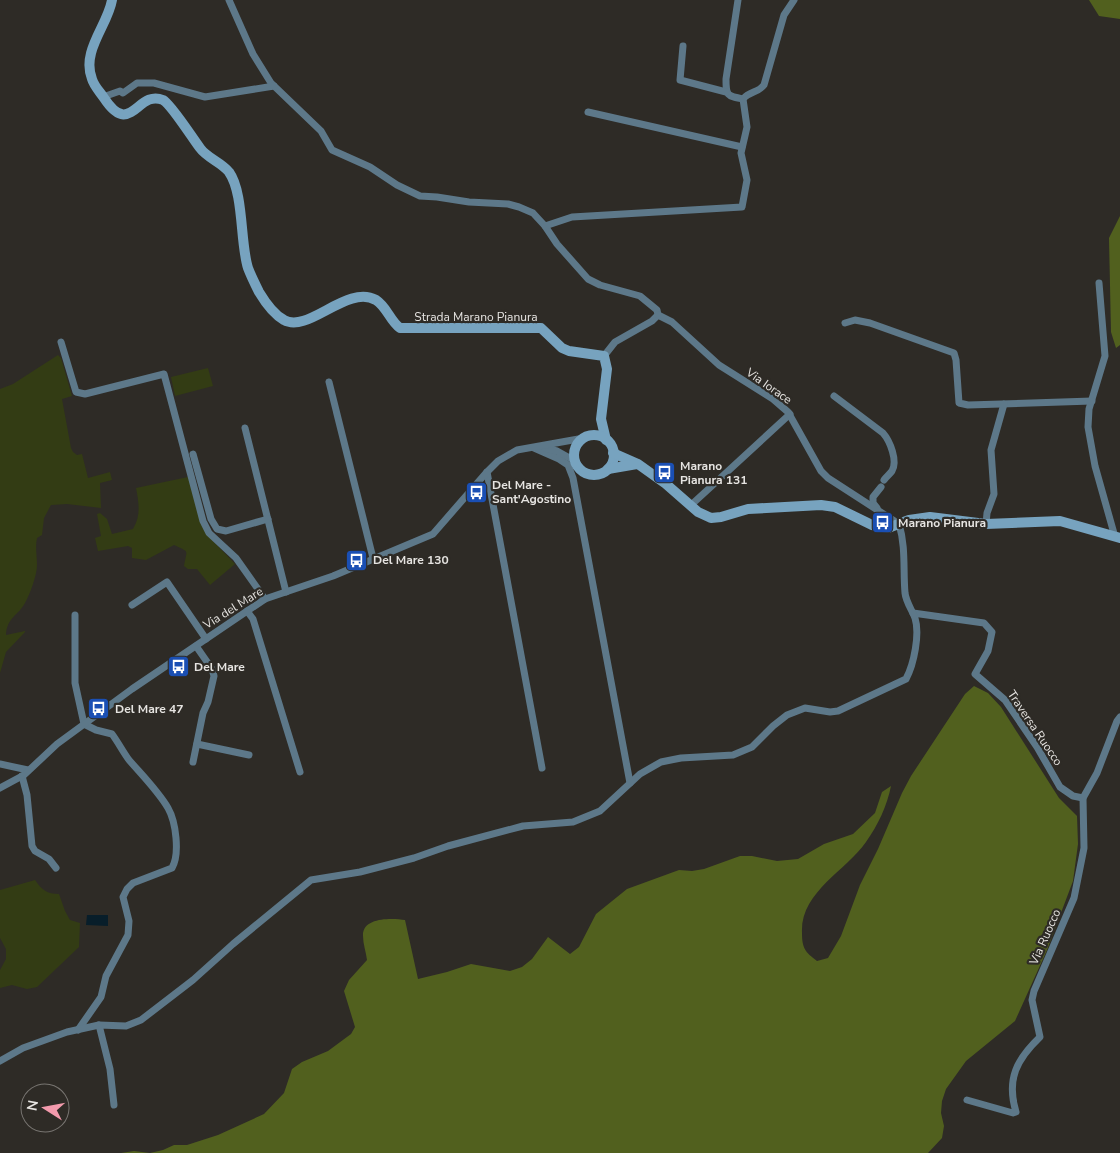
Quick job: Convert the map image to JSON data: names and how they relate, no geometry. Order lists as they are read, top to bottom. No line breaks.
{"streets":{"street":["Strada Marano Pianura","Via Iorace","Via del Mare","Traversa Ruocco","Via Ruocco"]},"crossings":[["Traversa Ruocco","Via Ruocco"]],"places":{"bus stop":["Marano Pianura 131","Del Mare - Sant'Agostino","Marano Pianura","Del Mare 130","Del Mare","Del Mare 47"]},"north":"left"}
